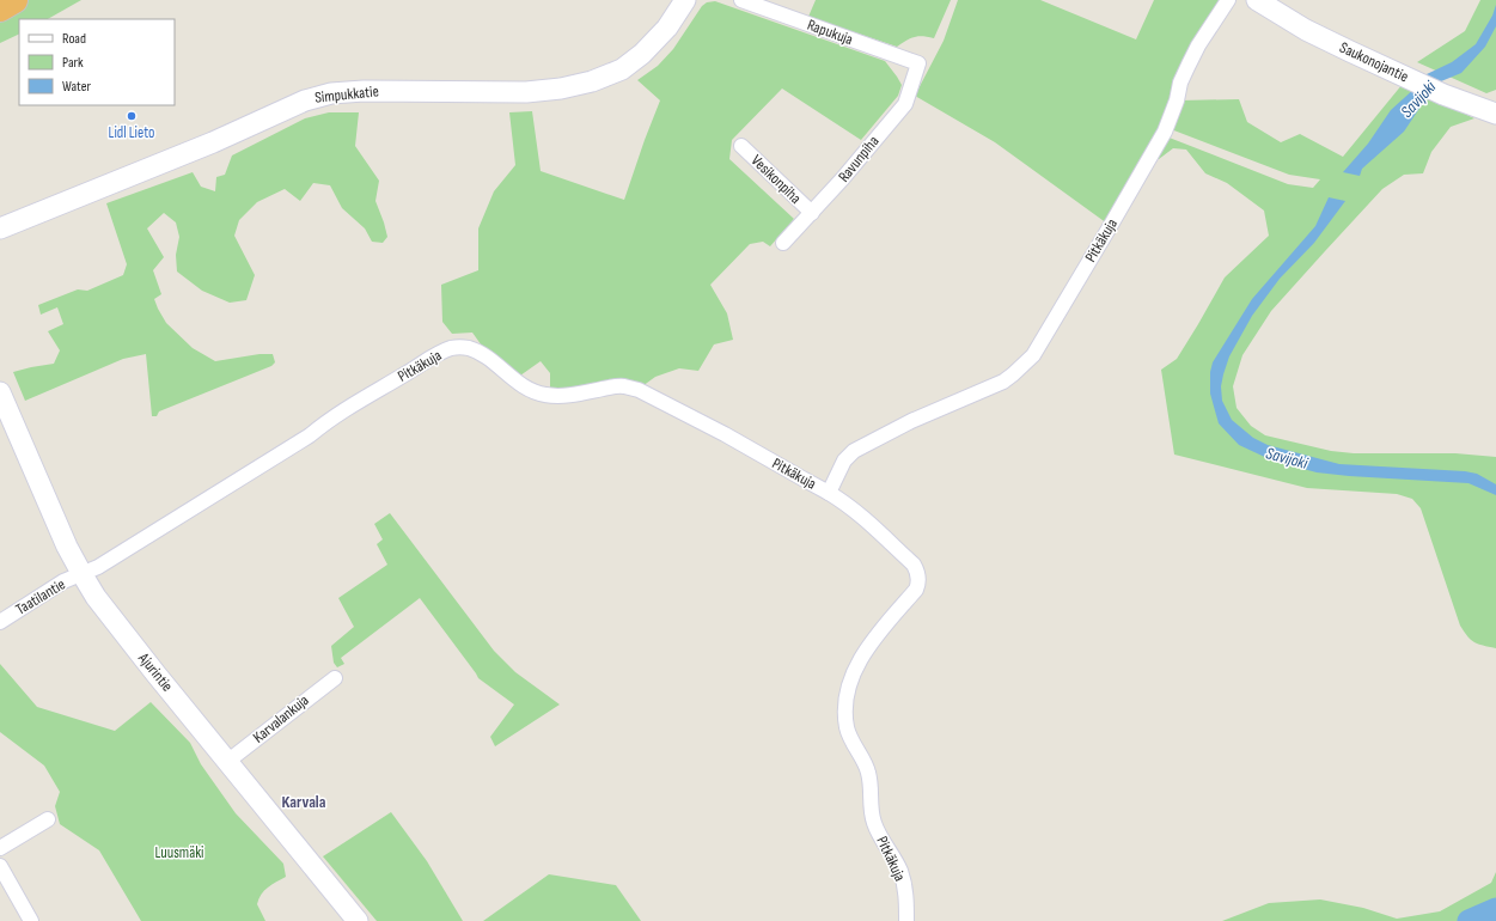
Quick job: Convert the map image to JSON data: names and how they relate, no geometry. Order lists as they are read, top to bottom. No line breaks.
{"streets":{"street":["Rapukuja","Saukonojantie","Simpukkatie","Ravunpiha","Vesikonpiha","Pitkäkuja","Taatilantie","Ajurintie","Karvalankuja"]},"crossings":[["Rapukuja","Ravunpiha"],["Ravunpiha","Vesikonpiha"],["Pitkäkuja","Taatilantie"],["Pitkäkuja","Ajurintie"],["Taatilantie","Ajurintie"],["Ajurintie","Karvalankuja"]],"districts":["Karvala"],"water":["Savijoki"],"parks":["Luusmäki"],"places":["Lidl Lieto"],"legend":["Road","Park","Water"]}
